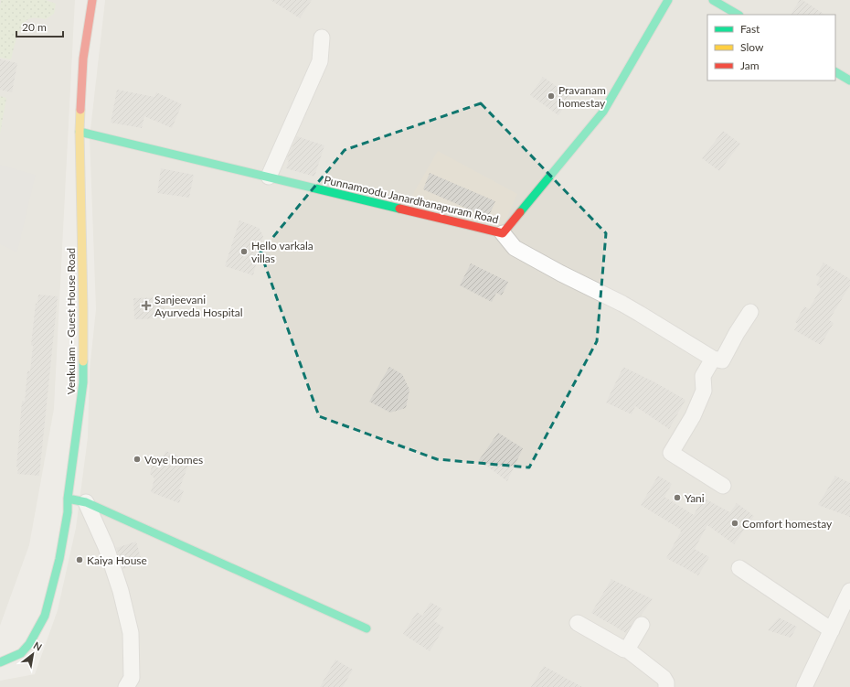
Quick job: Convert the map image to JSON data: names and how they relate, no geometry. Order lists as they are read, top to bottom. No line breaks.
{"streets":{"main road":["Punnamoodu Janardhanapuram Road","Venkulam - Guest House Road"]},"crossings":[["Punnamoodu Janardhanapuram Road","Venkulam - Guest House Road"]],"places":{"other":["Pravanam homestay","Hello varkala villas","Voye homes","Yani","Comfort homestay","Kaiya House"],"health":["Sanjeevani Ayurveda Hospital"]},"legend":["Fast","Slow","Jam"],"scale_bar":"20 m","north":"top right"}
